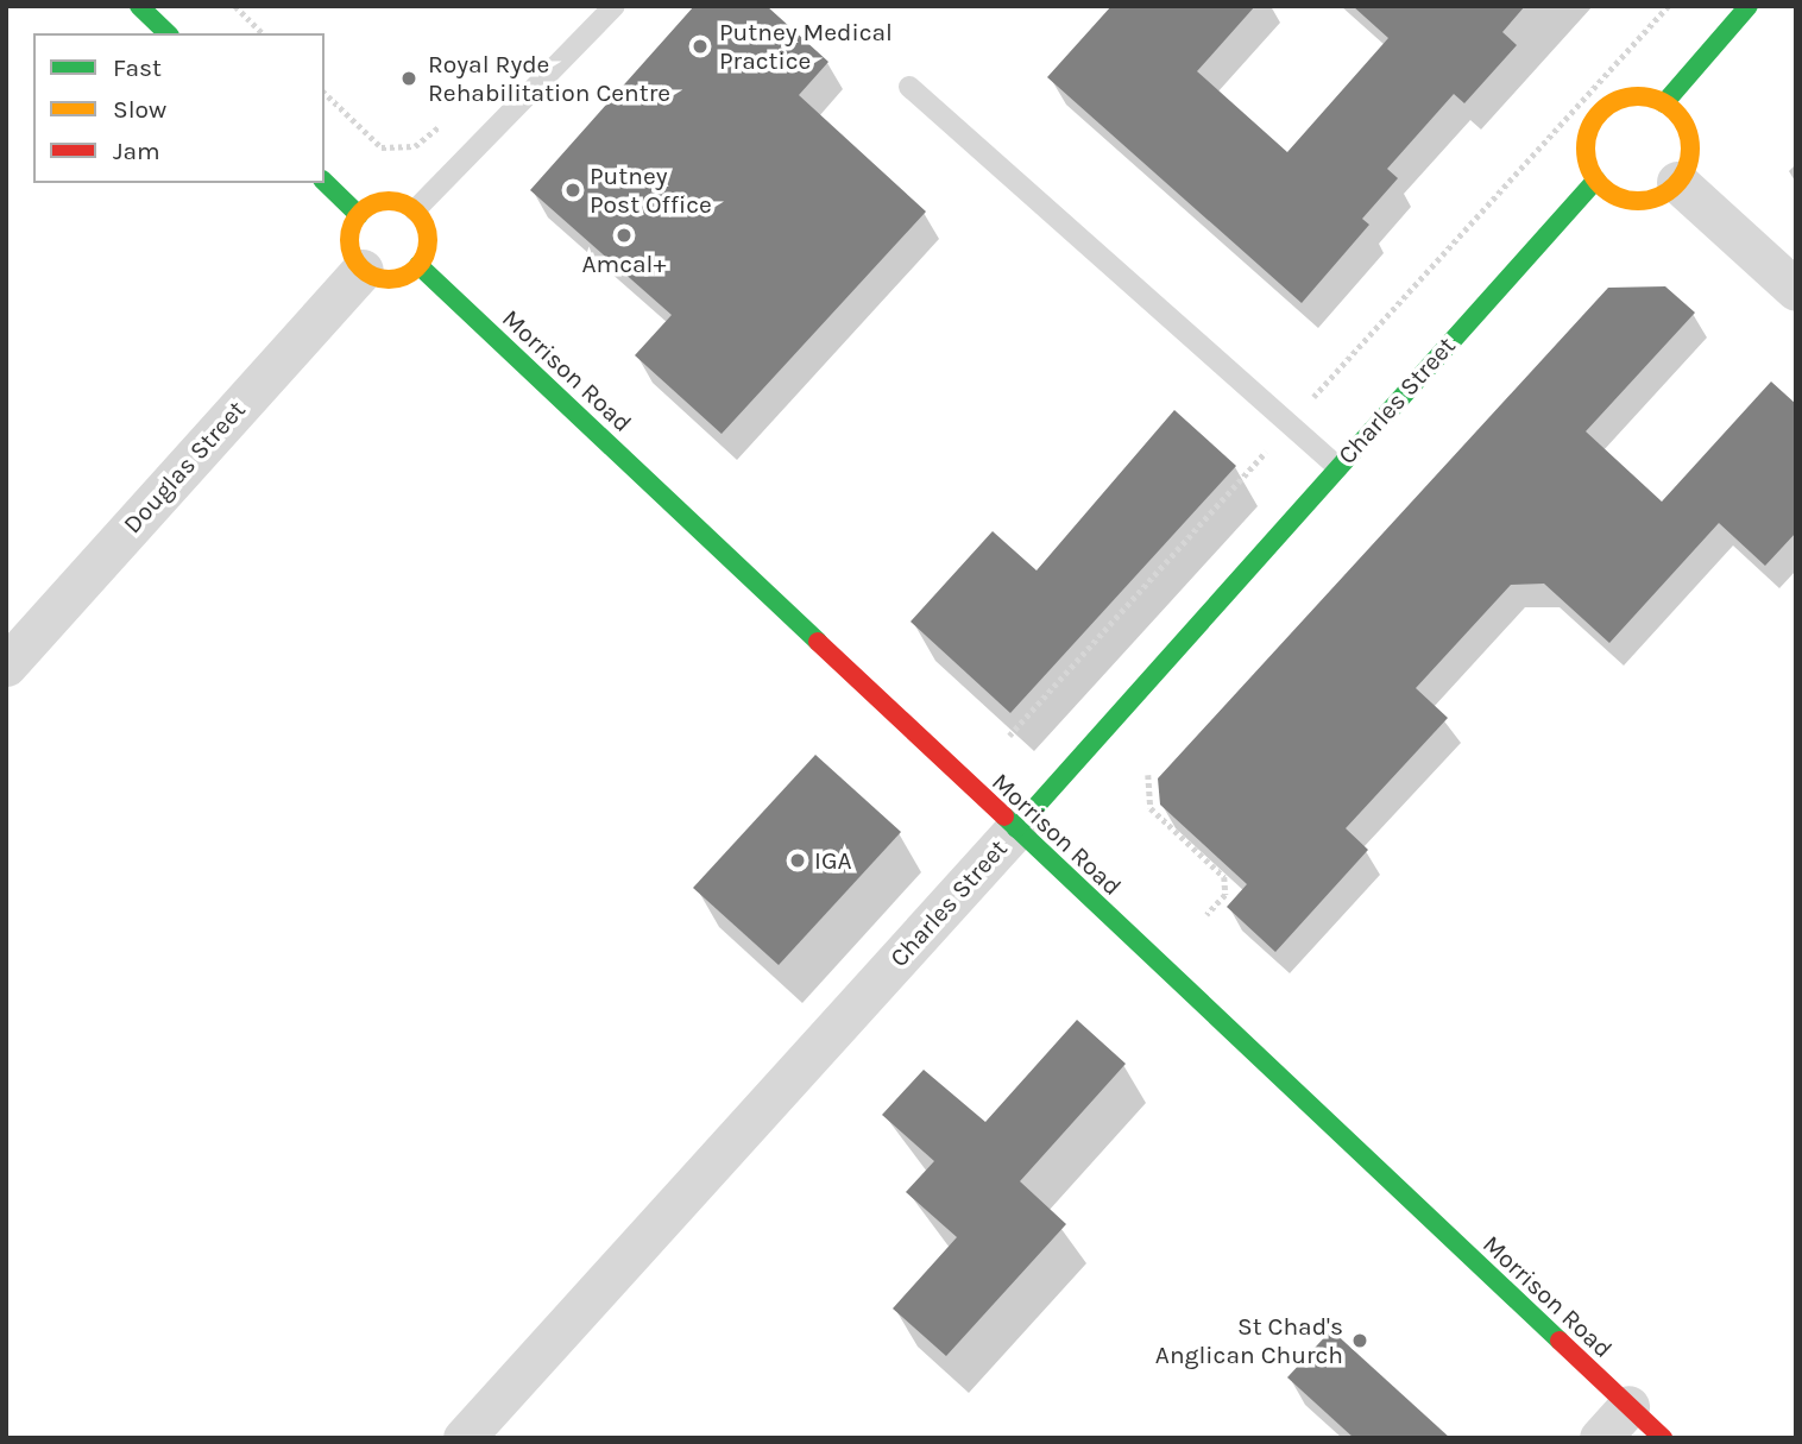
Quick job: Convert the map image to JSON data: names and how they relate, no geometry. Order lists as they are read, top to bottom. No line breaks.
{"streets":{"street":["Morrison Road","Charles Street","Douglas Street"]},"crossings":[["Morrison Road","Charles Street"],["Morrison Road","Douglas Street"]],"places":["Putney Medical Practice","Royal Ryde Rehabilitation Centre","Putney Post Office","Amcal+","IGA","St Chad's Anglican Church"],"legend":["Fast","Slow","Jam"]}
